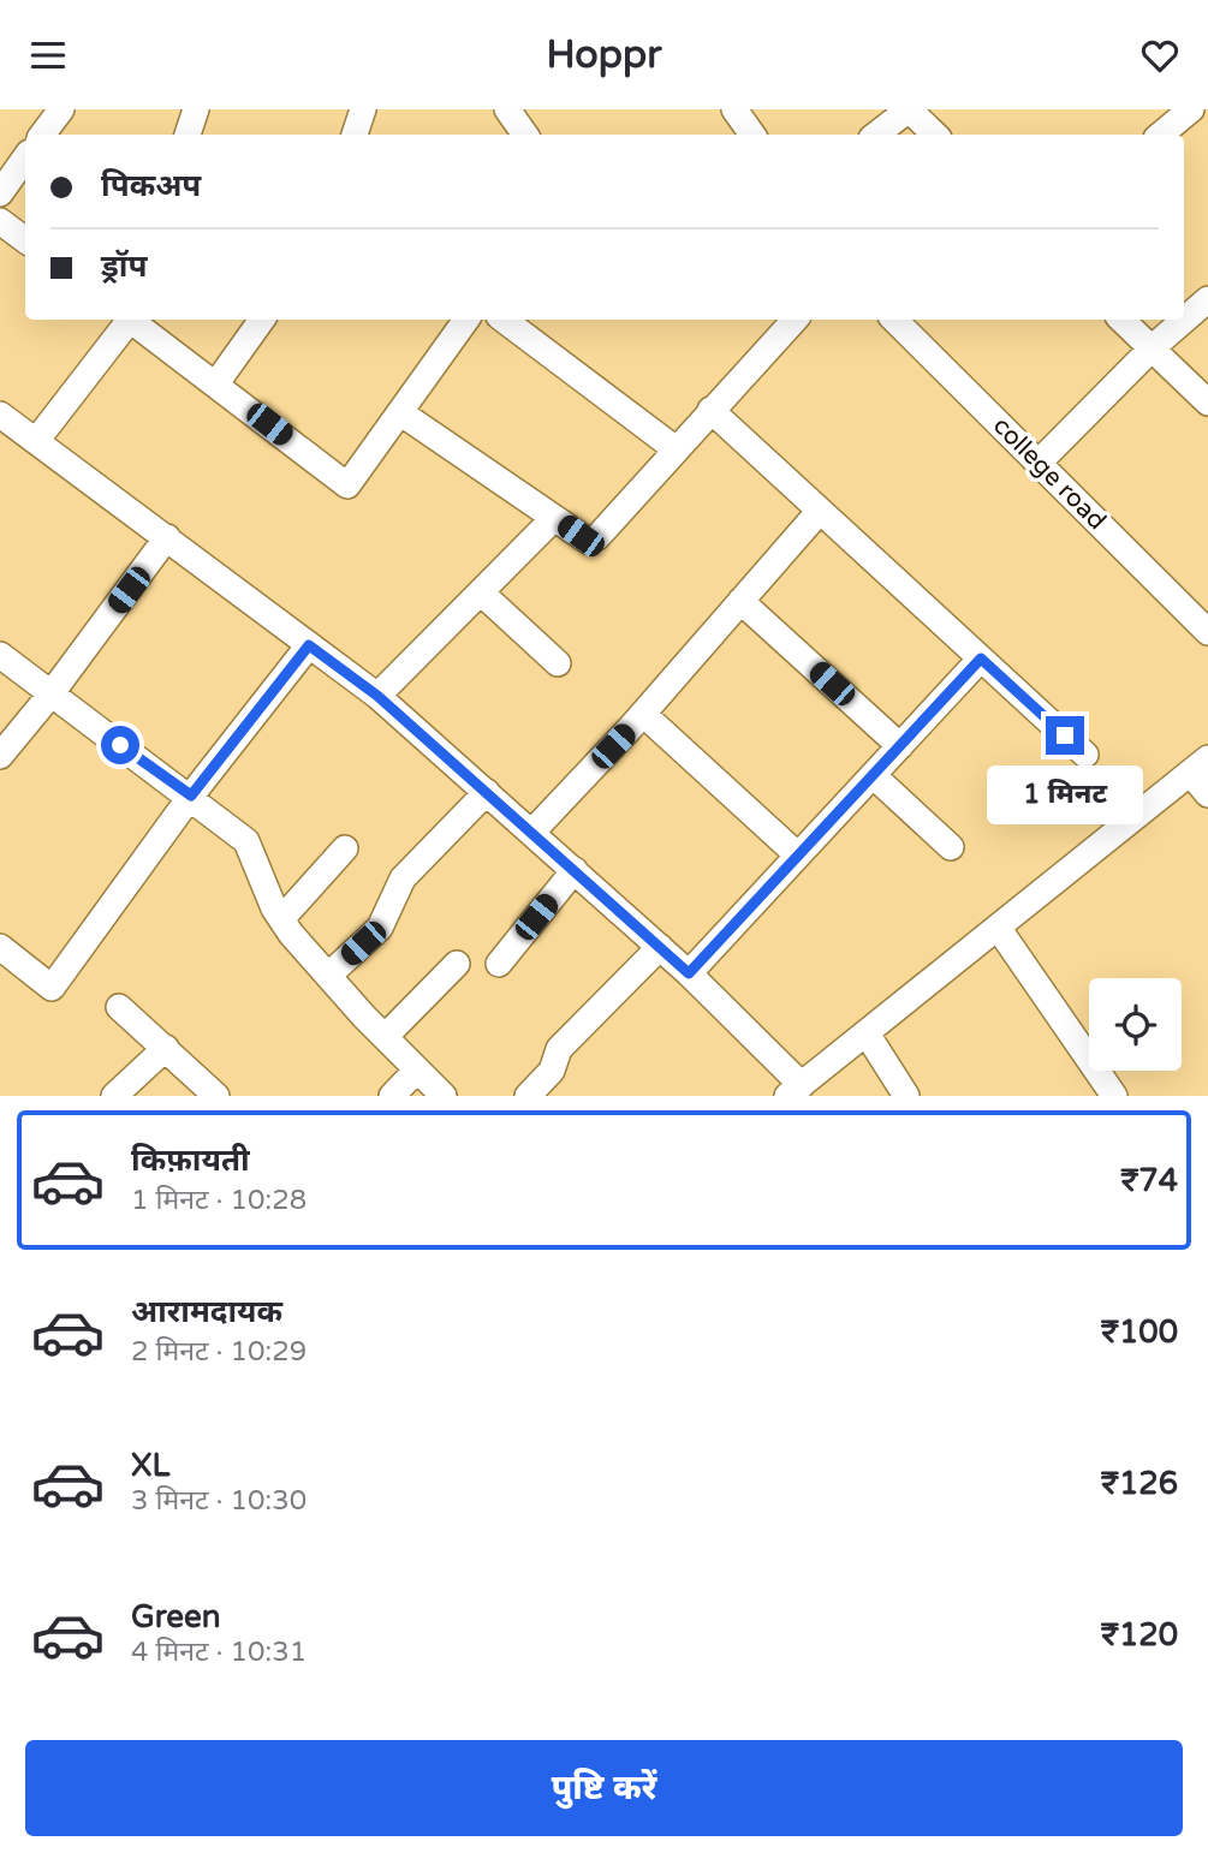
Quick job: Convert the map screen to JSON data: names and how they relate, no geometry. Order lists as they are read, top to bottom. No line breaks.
{"streets":{"street":["college road"]},"page":{"header":"Hoppr","banner":["पिकअप","ड्रॉप"],"bubble":"1 मिनट","list":[{"name":"किफ़ायती","note":"1 मिनट · 10:28","value":"₹74"},{"name":"आरामदायक","note":"2 मिनट · 10:29","value":"₹100"},{"name":"XL","note":"3 मिनट · 10:30","value":"₹126"},{"name":"Green","note":"4 मिनट · 10:31","value":"₹120"}],"buttons":"पुष्टि करें"}}
